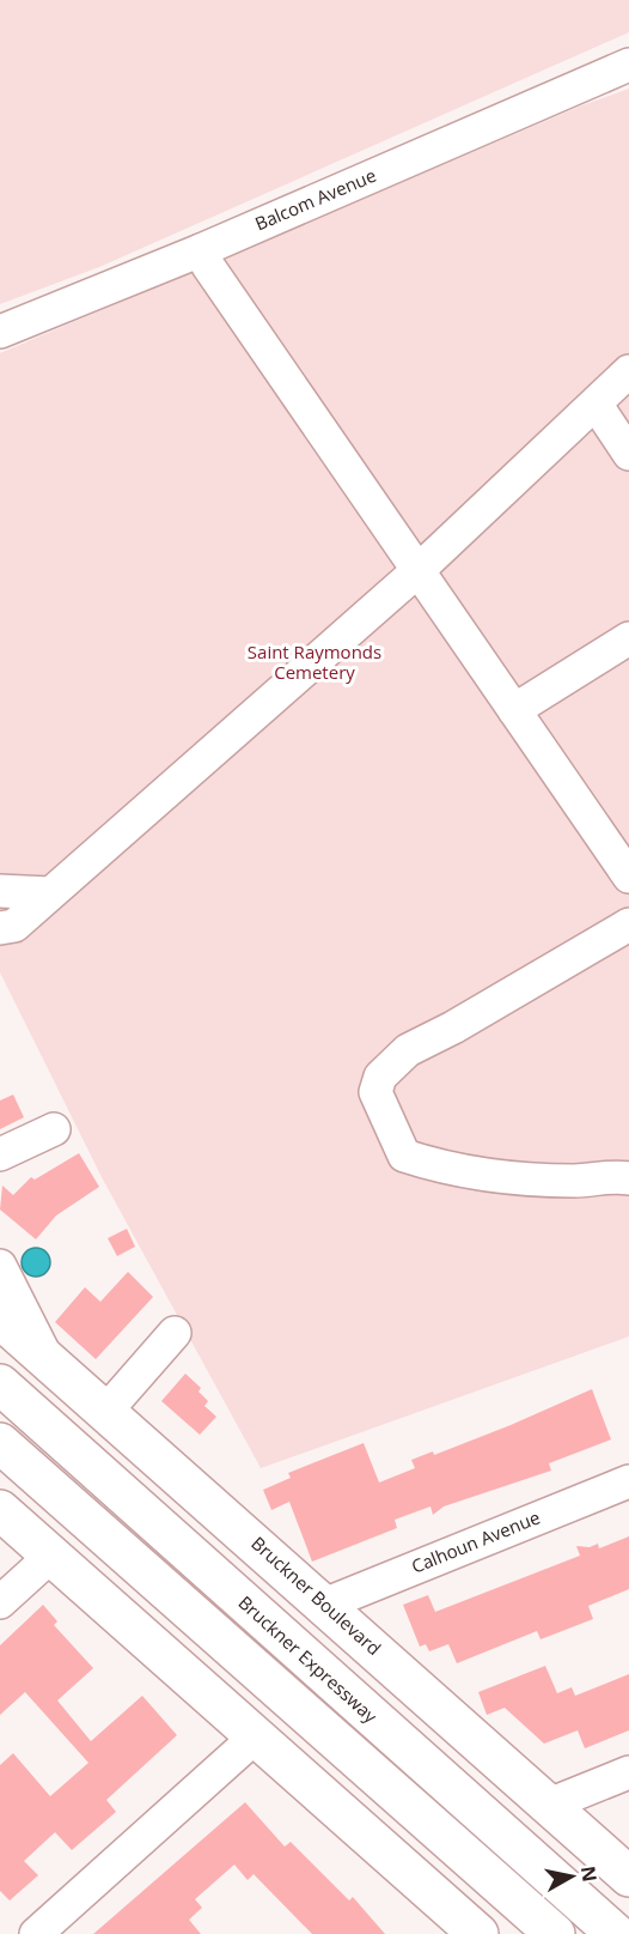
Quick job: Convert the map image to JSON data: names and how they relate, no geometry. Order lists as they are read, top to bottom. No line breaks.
{"streets":{"main road":["Bruckner Boulevard","Bruckner Expressway"],"street":["Balcom Avenue","Calhoun Avenue"]},"crossings":[["Calhoun Avenue","Bruckner Boulevard"]],"parks":["Saint Raymonds Cemetery"],"north":"right"}
